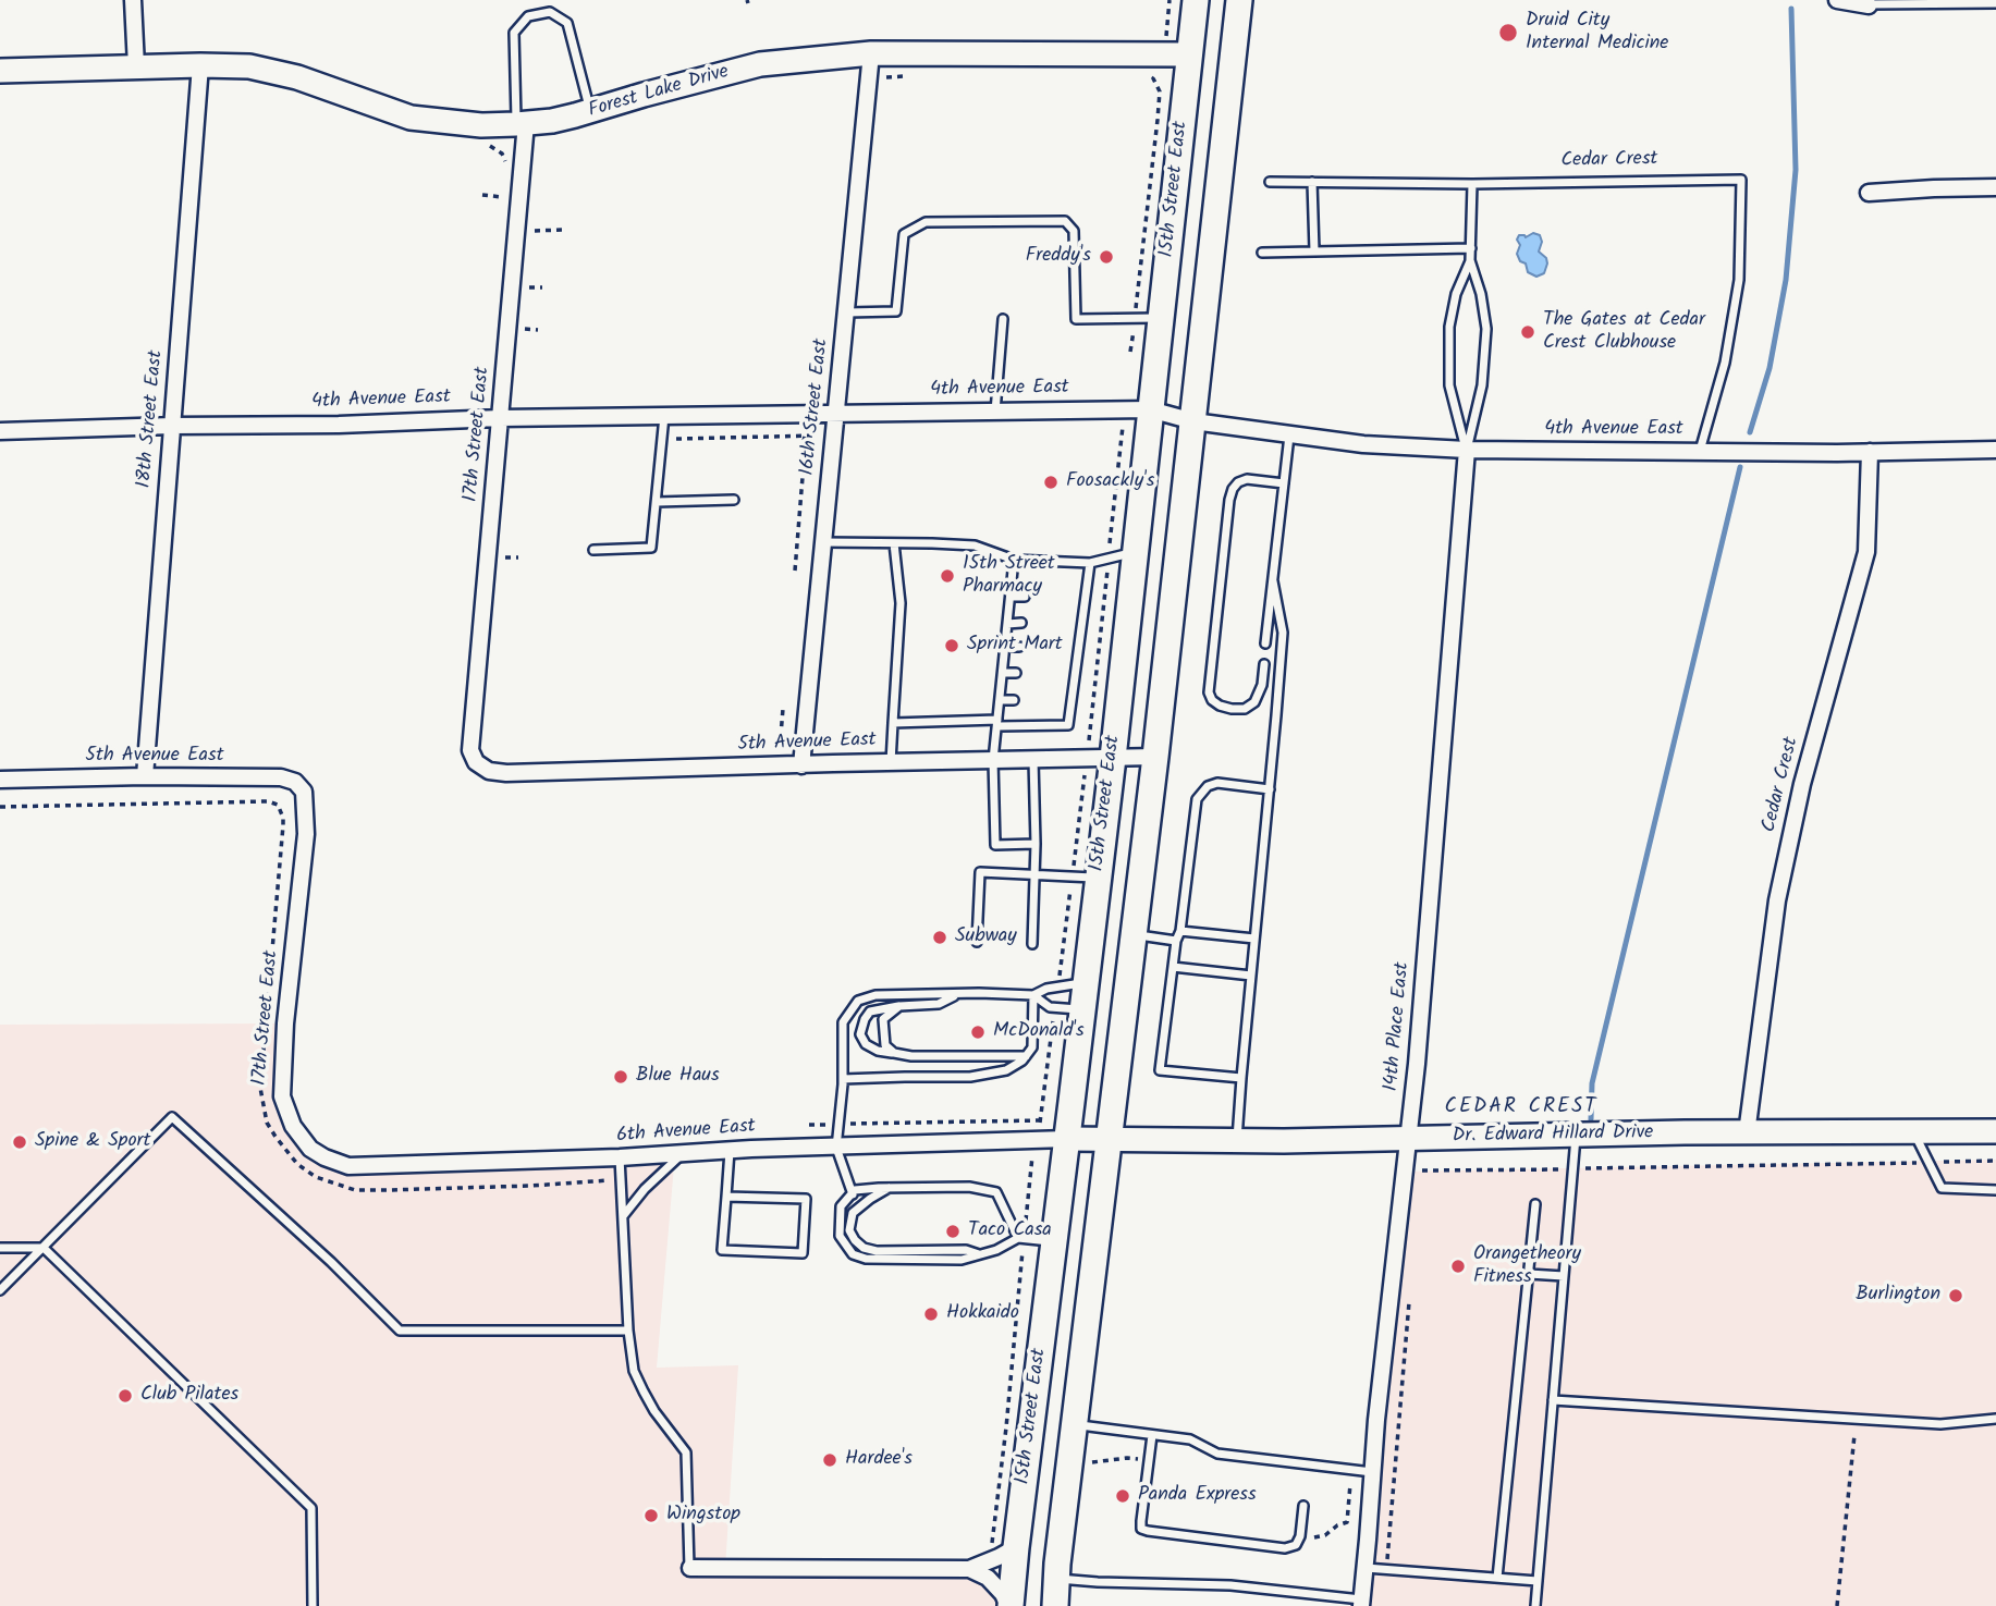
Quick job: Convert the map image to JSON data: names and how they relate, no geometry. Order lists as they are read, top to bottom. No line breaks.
{"streets":{"main road":["15th Street East"],"street":["Forest Lake Drive","Cedar Crest","4th Avenue East","16th Street East","18th Street East","17th Street East","5th Avenue East","14th Place East","6th Avenue East","Dr. Edward Hillard Drive"]},"crossings":[["Forest Lake Drive","15th Street East"],["Forest Lake Drive","16th Street East"],["Forest Lake Drive","18th Street East"],["Forest Lake Drive","17th Street East"],["Cedar Crest","4th Avenue East"],["Cedar Crest","Dr. Edward Hillard Drive"],["15th Street East","4th Avenue East"],["15th Street East","5th Avenue East"],["15th Street East","6th Avenue East"],["15th Street East","Dr. Edward Hillard Drive"],["4th Avenue East","16th Street East"],["4th Avenue East","18th Street East"],["4th Avenue East","17th Street East"],["4th Avenue East","14th Place East"],["16th Street East","5th Avenue East"],["18th Street East","5th Avenue East"],["17th Street East","5th Avenue East"],["17th Street East","6th Avenue East"],["14th Place East","Dr. Edward Hillard Drive"],["6th Avenue East","Dr. Edward Hillard Drive"]],"districts":["CEDAR CREST"],"places":["Druid City Internal Medicine","Freddy's","The Gates at Cedar Crest Clubhouse","Foosackly's","15th Street Pharmacy","Sprint Mart","Subway","McDonald's","Blue Haus","Spine & Sport","Taco Casa","Orangetheory Fitness","Burlington","Hokkaido","Club Pilates","Hardee's","Panda Express","Wingstop"]}
